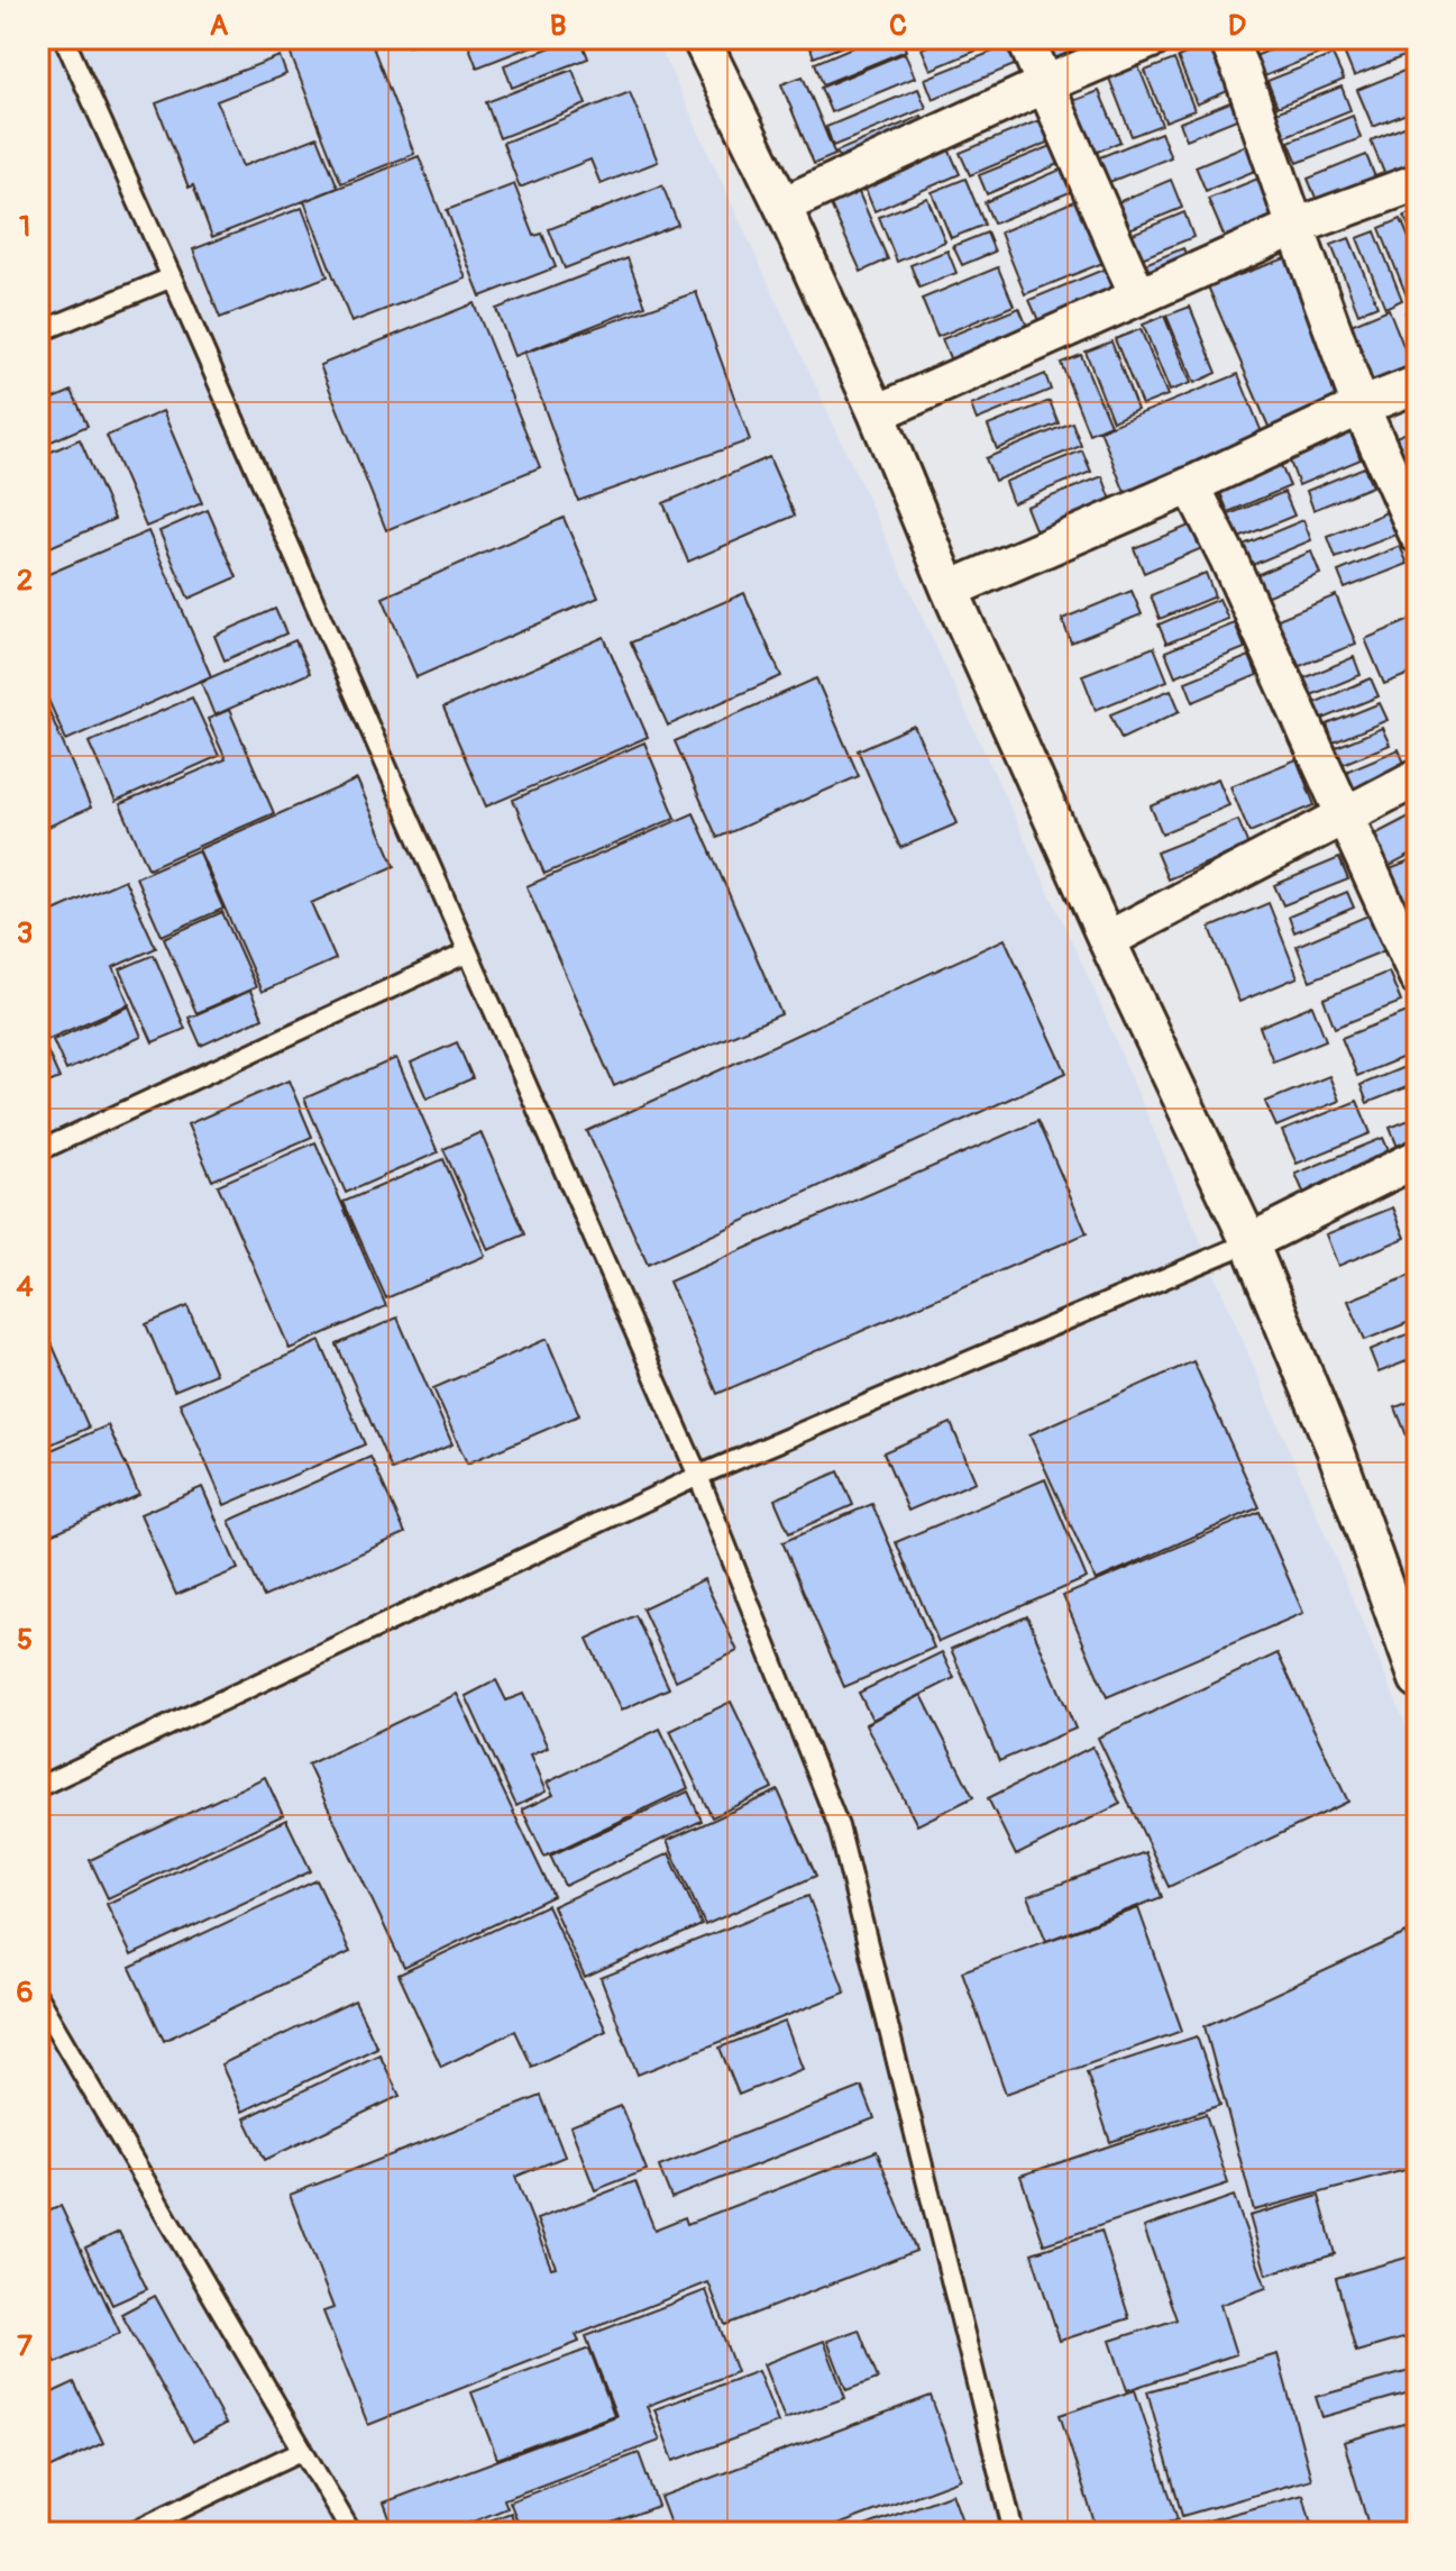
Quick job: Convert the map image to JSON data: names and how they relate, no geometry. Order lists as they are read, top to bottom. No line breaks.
{"grid":{"columns":["A","B","C","D"],"rows":["1","2","3","4","5","6","7"]}}
